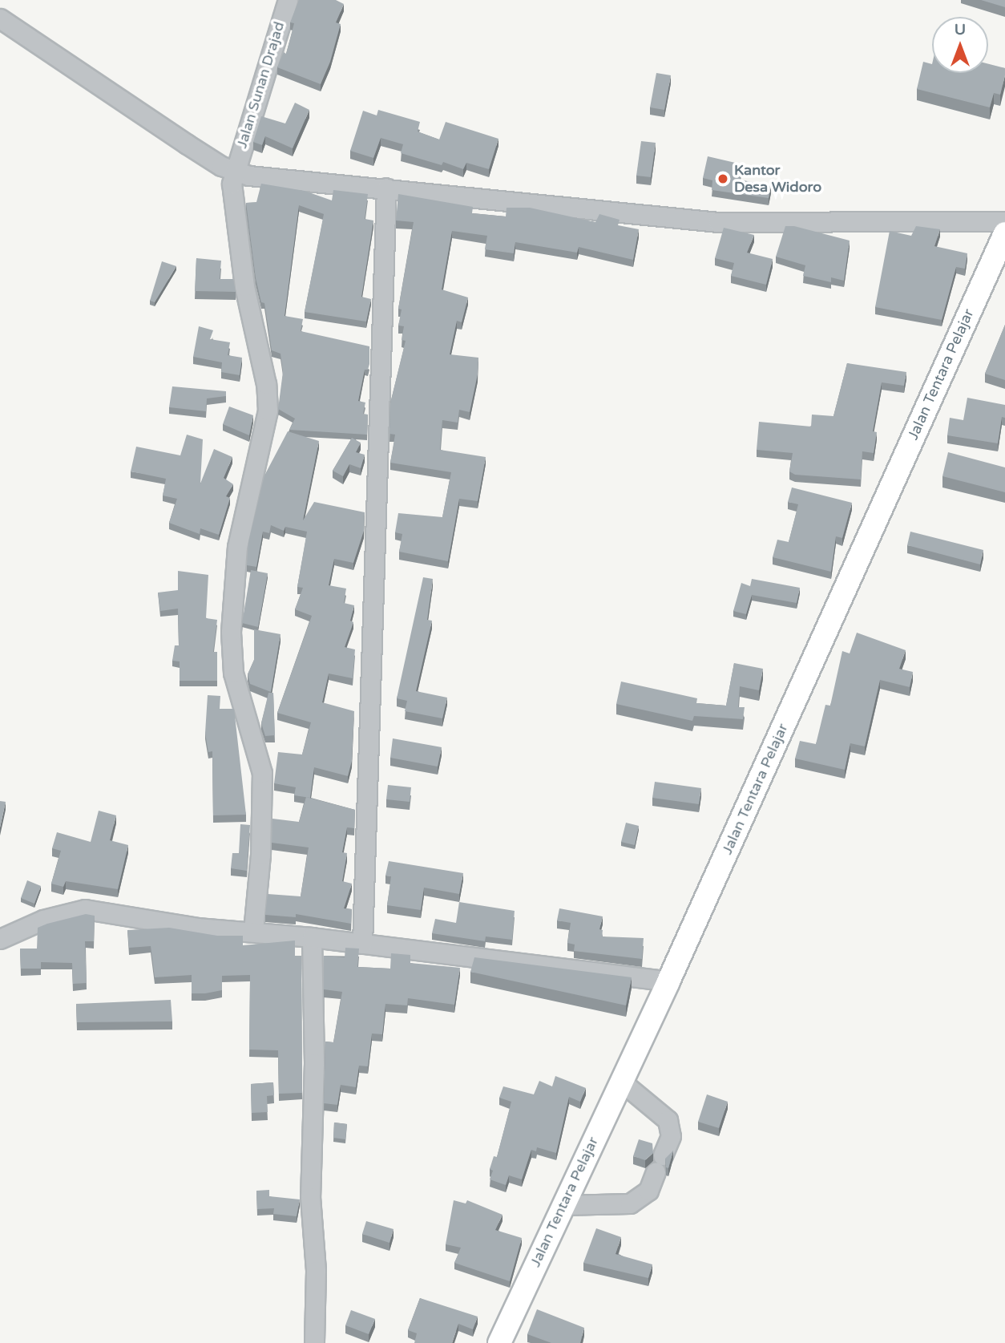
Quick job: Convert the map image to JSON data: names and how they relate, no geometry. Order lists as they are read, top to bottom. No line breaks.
{"streets":{"main road":["Jalan Tentara Pelajar"],"street":["Jalan Sunan Drajad"]},"places":["Kantor Desa Widoro"],"north":"top"}
